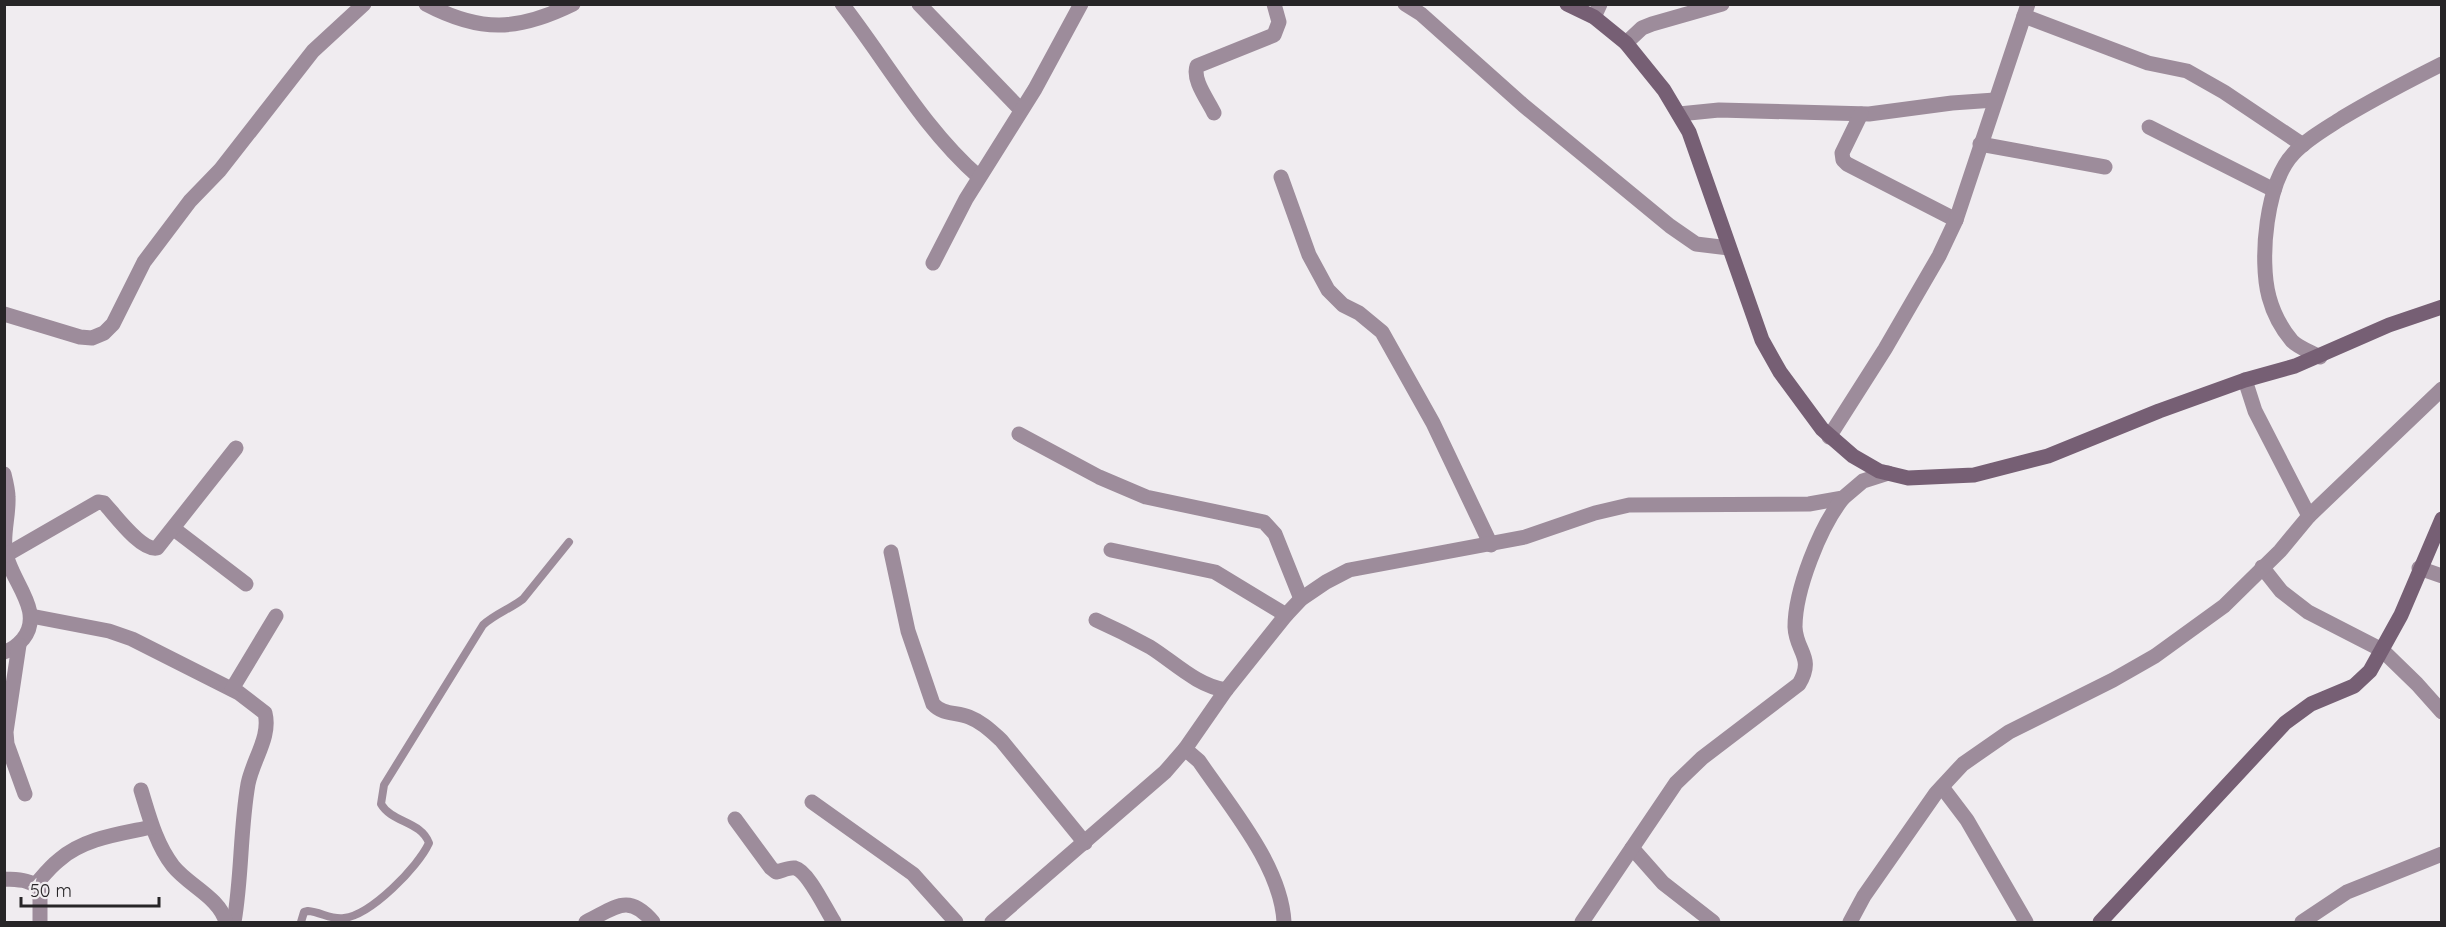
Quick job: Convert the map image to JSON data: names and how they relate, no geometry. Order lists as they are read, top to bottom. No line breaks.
{"scale_bar":"50 m"}
